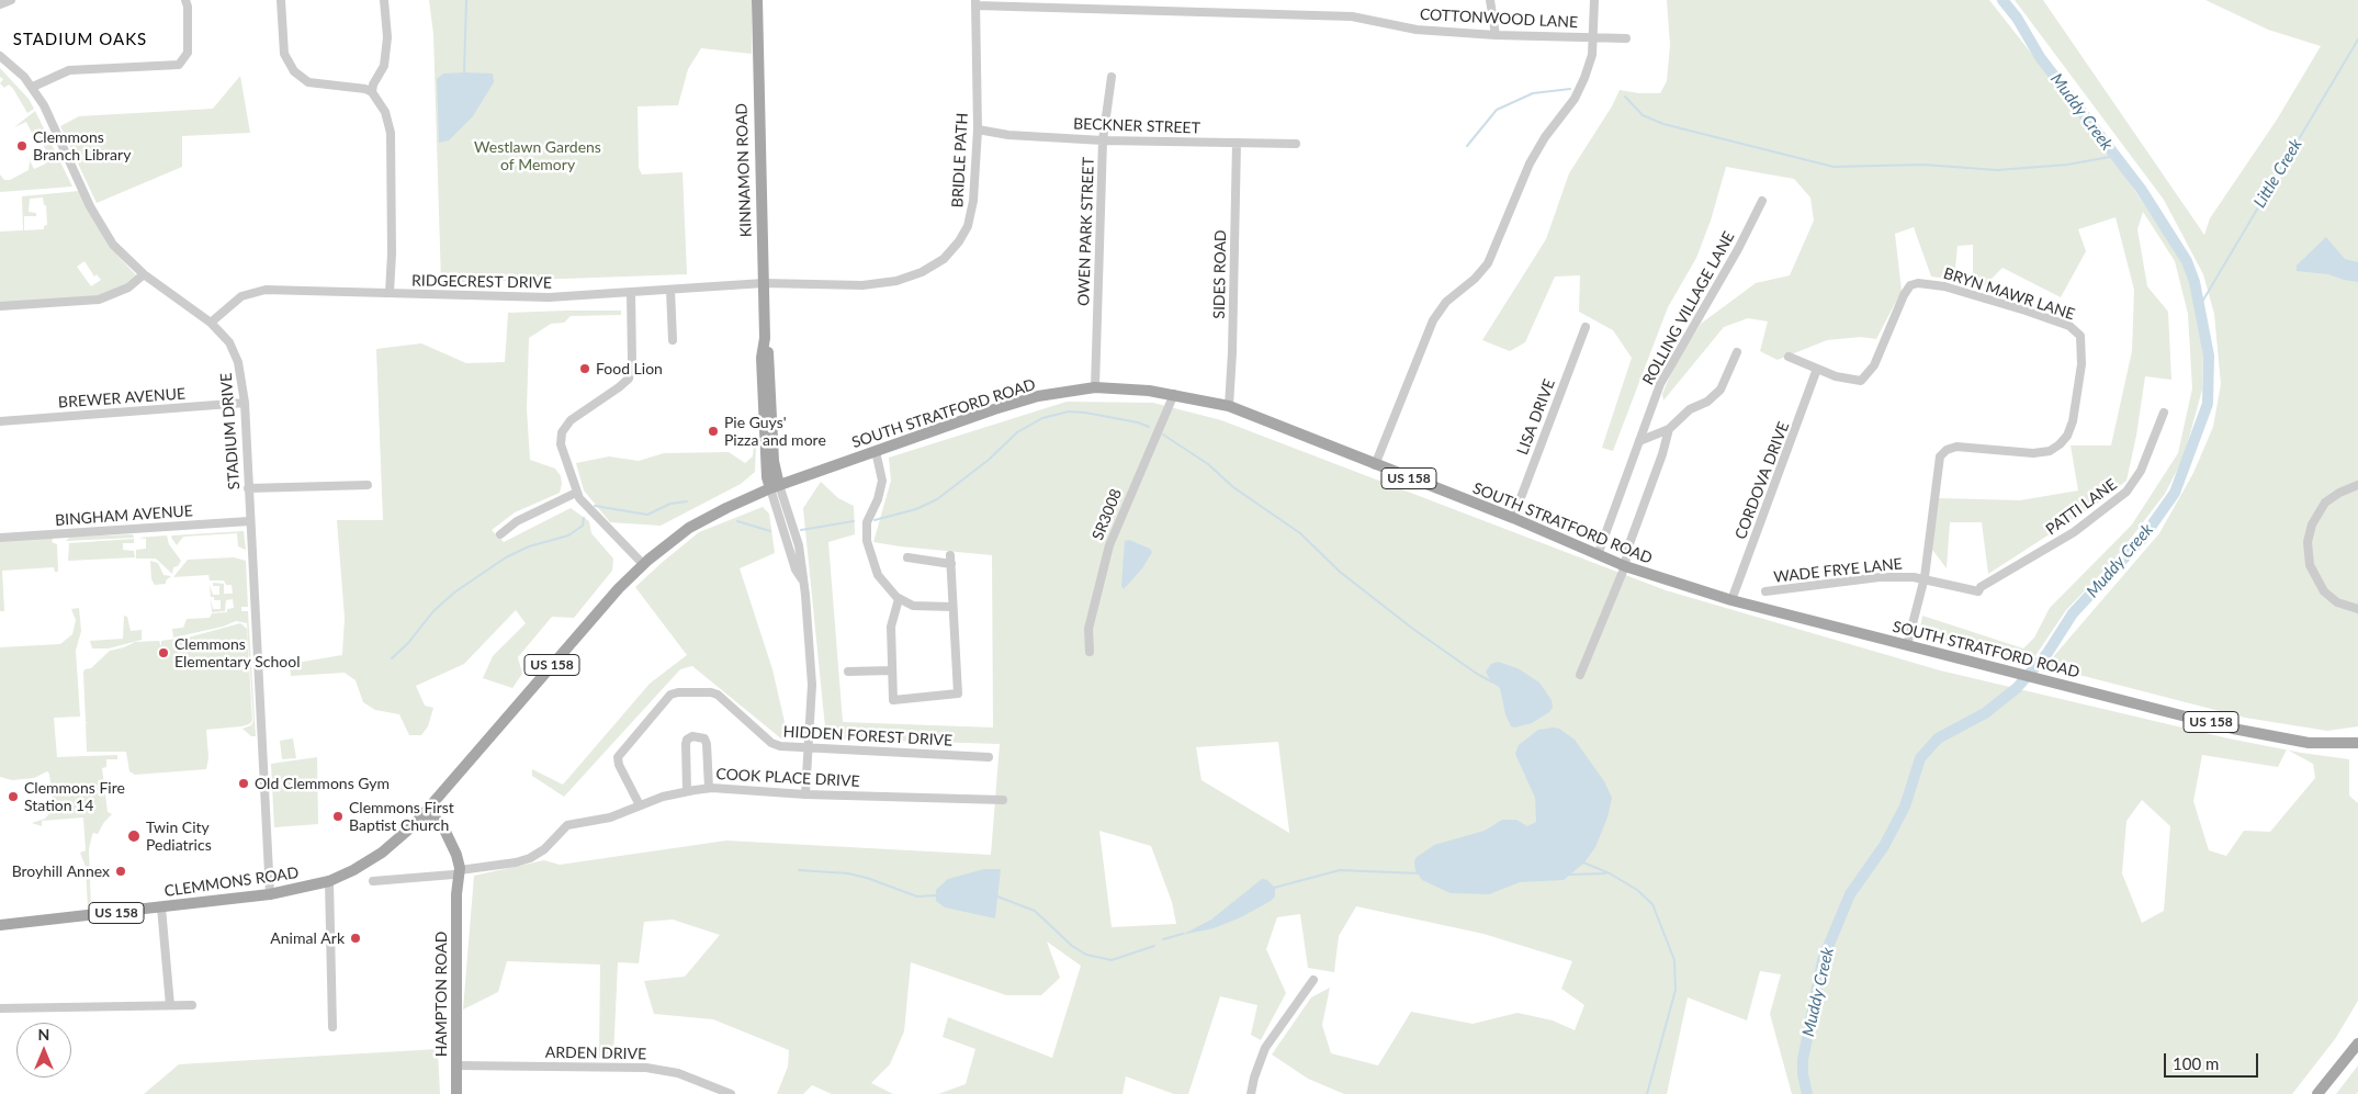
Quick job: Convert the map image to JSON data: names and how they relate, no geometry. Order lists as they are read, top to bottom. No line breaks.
{"streets":{"main road":["KINNAMON ROAD","SOUTH STRATFORD ROAD","US 158","CLEMMONS ROAD","HAMPTON ROAD"],"street":["COTTONWOOD LANE","BECKNER STREET","BRIDLE PATH","OWEN PARK STREET","SIDES ROAD","RIDGECREST DRIVE","BRYN MAWR LANE","ROLLING VILLAGE LANE","BREWER AVENUE","LISA DRIVE","STADIUM DRIVE","CORDOVA DRIVE","PATTI LANE","SR3008","BINGHAM AVENUE","WADE FRYE LANE","HIDDEN FOREST DRIVE","COOK PLACE DRIVE","ARDEN DRIVE"]},"crossings":[["COTTONWOOD LANE","BRIDLE PATH"],["BECKNER STREET","BRIDLE PATH"],["BECKNER STREET","OWEN PARK STREET"],["BECKNER STREET","SIDES ROAD"],["BRIDLE PATH","KINNAMON ROAD"],["BRIDLE PATH","RIDGECREST DRIVE"],["KINNAMON ROAD","RIDGECREST DRIVE"],["KINNAMON ROAD","SOUTH STRATFORD ROAD"],["KINNAMON ROAD","HIDDEN FOREST DRIVE"],["KINNAMON ROAD","COOK PLACE DRIVE"],["KINNAMON ROAD","CLEMMONS ROAD"],["OWEN PARK STREET","SOUTH STRATFORD ROAD"],["SIDES ROAD","SOUTH STRATFORD ROAD"],["RIDGECREST DRIVE","STADIUM DRIVE"],["BRYN MAWR LANE","SOUTH STRATFORD ROAD"],["BRYN MAWR LANE","CORDOVA DRIVE"],["BRYN MAWR LANE","WADE FRYE LANE"],["ROLLING VILLAGE LANE","SOUTH STRATFORD ROAD"],["BREWER AVENUE","STADIUM DRIVE"],["SOUTH STRATFORD ROAD","LISA DRIVE"],["SOUTH STRATFORD ROAD","CORDOVA DRIVE"],["SOUTH STRATFORD ROAD","SR3008"],["SOUTH STRATFORD ROAD","CLEMMONS ROAD"],["STADIUM DRIVE","BINGHAM AVENUE"],["STADIUM DRIVE","CLEMMONS ROAD"],["PATTI LANE","WADE FRYE LANE"],["HIDDEN FOREST DRIVE","COOK PLACE DRIVE"],["COOK PLACE DRIVE","HAMPTON ROAD"],["CLEMMONS ROAD","HAMPTON ROAD"],["HAMPTON ROAD","ARDEN DRIVE"]],"districts":["STADIUM OAKS"],"water":["Muddy Creek","Little Creek"],"parks":["Westlawn Gardens of Memory"],"places":["Clemmons Branch Library","Food Lion","Pie Guys' Pizza and more","Clemmons Elementary School","Old Clemmons Gym","Clemmons Fire Station 14","Clemmons First Baptist Church","Twin City Pediatrics","Broyhill Annex","Animal Ark"],"scale_bar":"100 m","north":"top"}
